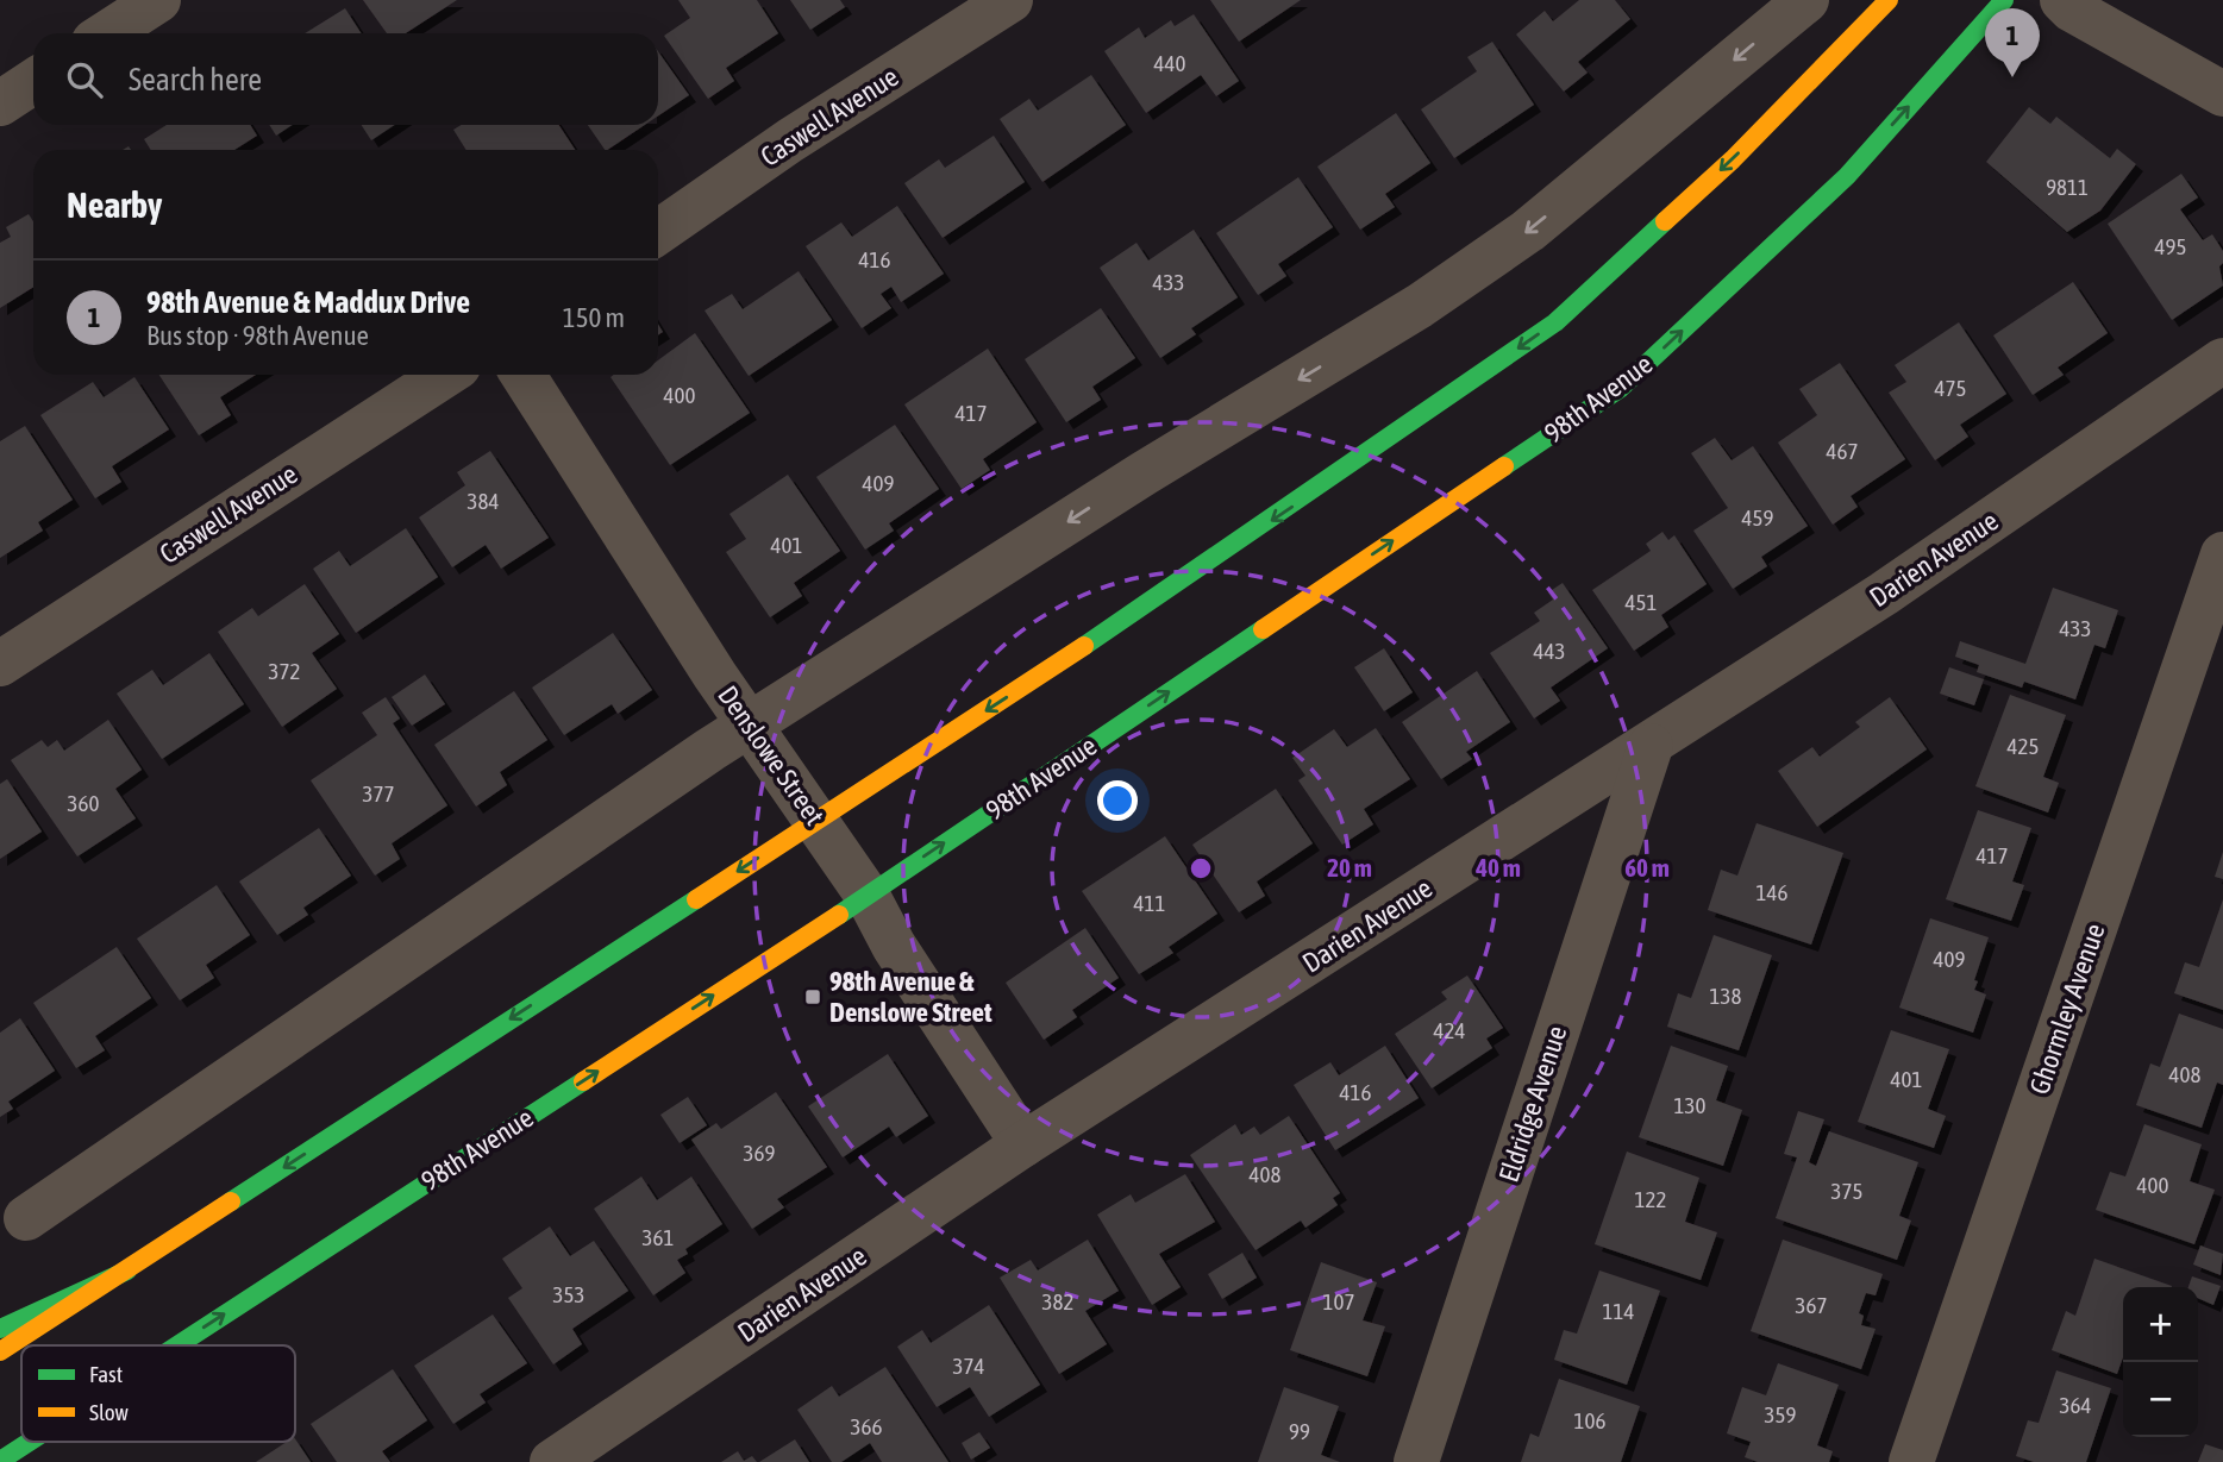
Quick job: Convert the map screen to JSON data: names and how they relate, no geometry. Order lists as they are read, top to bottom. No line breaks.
{"streets":{"main road":["98th Avenue"],"street":["Caswell Avenue","Darien Avenue","Denslowe Street","Ghormley Avenue","Eldridge Avenue"]},"crossings":[["98th Avenue","Denslowe Street"],["Darien Avenue","Denslowe Street"],["Darien Avenue","Eldridge Avenue"]],"places":{"transit":["98th Avenue & Denslowe Street"]},"house_numbers":["440","9811","495","416","433","475","400","417","467","409","384","459","401","451","433","443","372","425","377","360","417","146","411","409","138","424","408","401","416","130","369","408","400","375","122","361","353","382","107","367","114","374","364","359","106","366","99"],"legend":["Fast","Slow"],"page":{"pins":"1","search":"Search here","heading":"Nearby","list":[{"mark":"1","name":"98th Avenue & Maddux Drive","note":"Bus stop · 98th Avenue","value":"150 m"}],"map_buttons":["+","−"]},"rings":["20 m","40 m","60 m"]}
